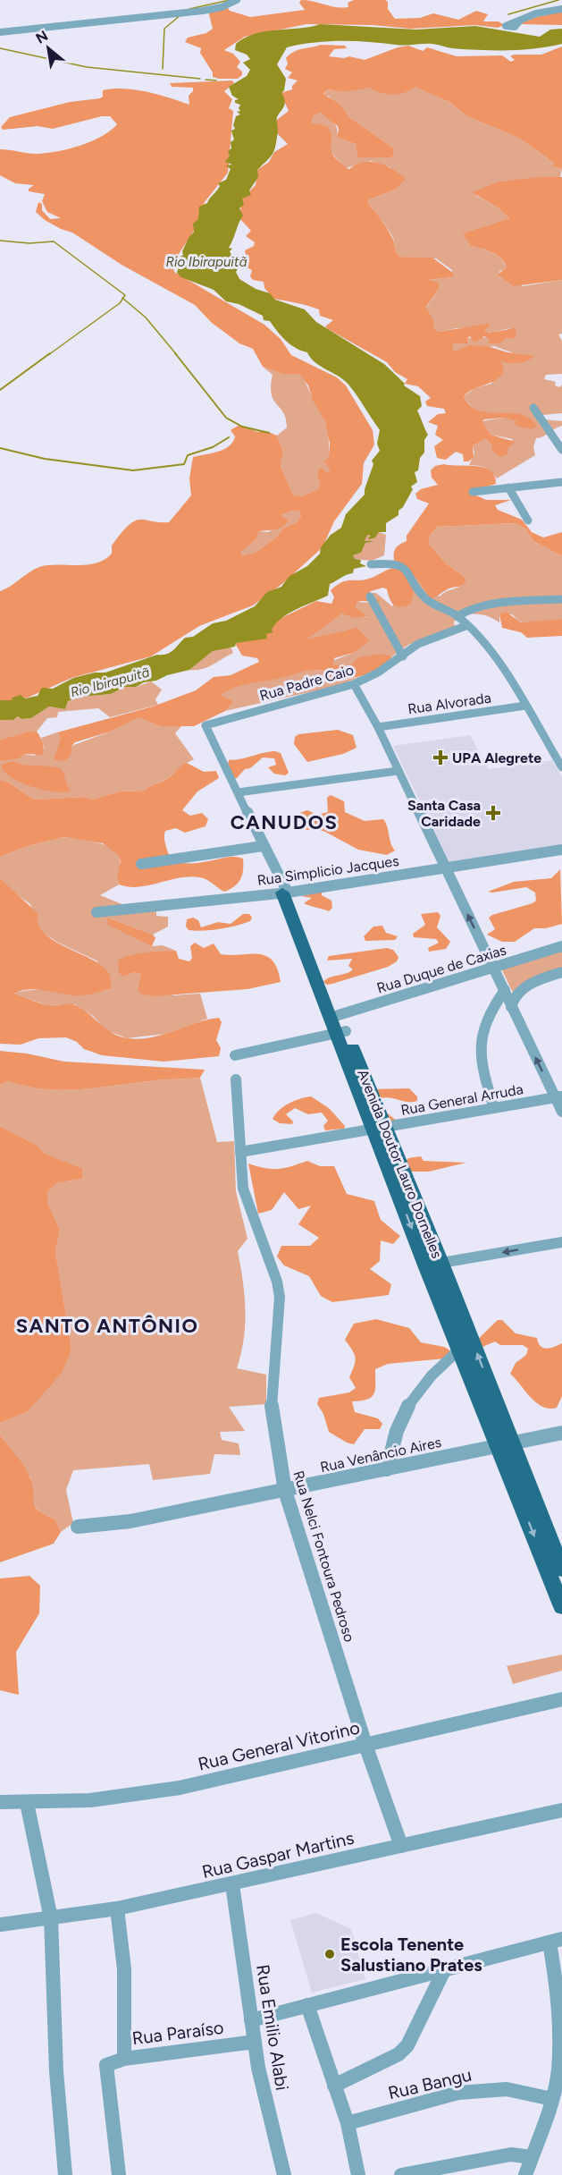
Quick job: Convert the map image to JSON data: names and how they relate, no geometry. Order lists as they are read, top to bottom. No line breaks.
{"streets":{"main road":["Avenida Doutor Lauro Dornelles"],"street":["Rua Padre Caio","Rua Alvorada","Rua Simplicio Jacques","Rua Duque de Caxias","Rua General Arruda","Rua Venâncio Aires","Rua Nelci Fontoura Pedroso","Rua General Vitorino","Rua Gaspar Martins","Rua Emilio Alabi","Rua Paraíso","Rua Bangu"]},"crossings":[["Rua Padre Caio","Avenida Doutor Lauro Dornelles"],["Rua Simplicio Jacques","Avenida Doutor Lauro Dornelles"],["Rua Duque de Caxias","Avenida Doutor Lauro Dornelles"],["Rua General Arruda","Avenida Doutor Lauro Dornelles"],["Rua General Arruda","Rua Nelci Fontoura Pedroso"],["Avenida Doutor Lauro Dornelles","Rua Venâncio Aires"],["Rua Venâncio Aires","Rua Nelci Fontoura Pedroso"],["Rua Nelci Fontoura Pedroso","Rua General Vitorino"],["Rua Nelci Fontoura Pedroso","Rua Gaspar Martins"],["Rua Gaspar Martins","Rua Emilio Alabi"],["Rua Emilio Alabi","Rua Paraíso"]],"districts":["CANUDOS","SANTO ANTÔNIO"],"water":["Rio Ibirapuitã"],"places":{"health":["UPA Alegrete","Santa Casa Caridade"],"other":["Escola Tenente Salustiano Prates"]},"north":"top left"}
